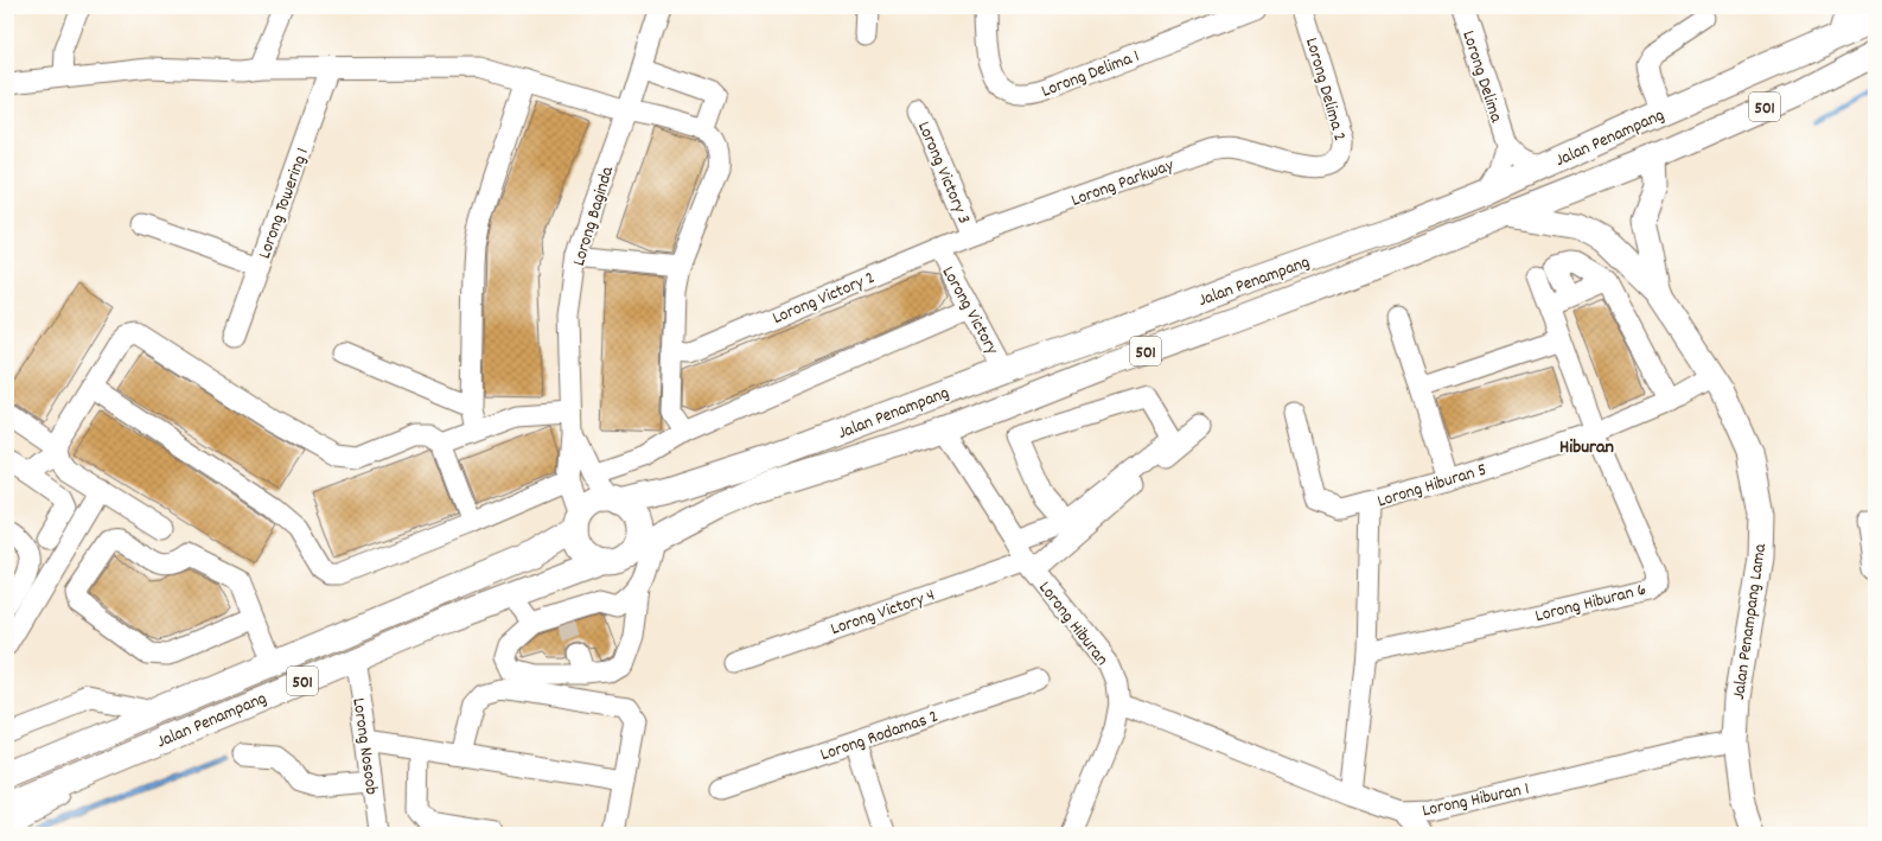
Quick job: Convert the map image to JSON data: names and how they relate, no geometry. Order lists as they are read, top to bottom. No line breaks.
{"streets":{"main road":["501","Jalan Penampang","Jalan Penampang Lama"],"street":["Lorong Delima 1","Lorong Delima","Lorong Delima 2","Lorong Victory 3","Lorong Parkway","Lorong Towering 1","Lorong Baginda","Lorong Victory 2","Lorong Victory","Lorong Hiburan 5","Lorong Hiburan 6","Lorong Victory 4","Lorong Hiburan","Lorong Rodamas 2","Lorong Nosoob","Lorong Hiburan 1"]},"crossings":[["Lorong Delima","Jalan Penampang"],["Lorong Delima 2","Lorong Parkway"],["Jalan Penampang","Lorong Baginda"],["Jalan Penampang","Lorong Victory"],["Jalan Penampang","Jalan Penampang Lama"],["Jalan Penampang","Lorong Hiburan"],["Jalan Penampang","Lorong Nosoob"],["Lorong Victory 3","Lorong Parkway"],["Lorong Victory 3","Lorong Victory 2"],["Lorong Parkway","Lorong Victory 2"],["Lorong Victory 2","Lorong Victory"],["Lorong Hiburan 5","Lorong Hiburan 6"],["Lorong Hiburan 5","Jalan Penampang Lama"],["Lorong Hiburan 5","Lorong Hiburan 1"],["Lorong Victory 4","Lorong Hiburan"],["Jalan Penampang Lama","Lorong Hiburan 1"],["Lorong Hiburan","Lorong Hiburan 1"]],"districts":["Hiburan"]}
